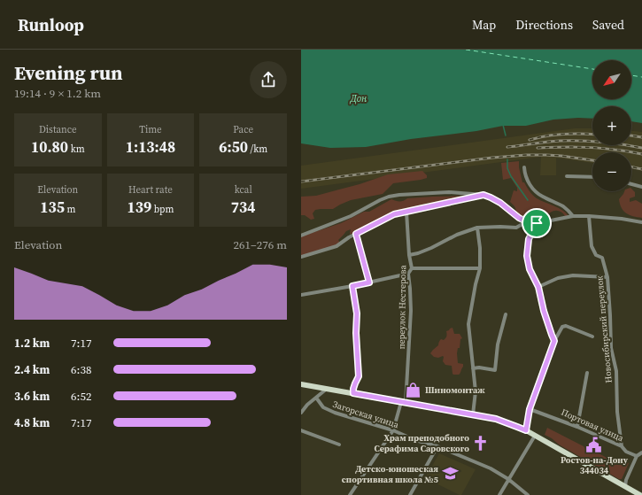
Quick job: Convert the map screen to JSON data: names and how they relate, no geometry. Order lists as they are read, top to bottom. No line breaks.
{"streets":{"street":["переулок Нестерова","Новосибирский переулок","Загорская улица","Портовая улица"]},"crossings":[["переулок Нестерова","Загорская улица"],["Новосибирский переулок","Портовая улица"]],"water":["Дон"],"places":{"shop":["Шиномонтаж"],"church":["Храм преподобного Серафима Саровского"],"public building":["Ростов-на-Дону 344034"],"school or university":["Детско-юношеская спортивная школа №5"]},"north":"bottom left","page":{"header":"Runloop","nav":["Map","Directions","Saved"],"heading":["Evening run","19:14 · 9 × 1.2 km"],"map_buttons":["+","−"],"stats":[["Distance","10.80 km"],["Time","1:13:48"],["Pace","6:50 /km"],["Elevation","135 m"],["Heart rate","139 bpm"],["kcal","734"]],"chart":["Elevation","261–276 m"],"list":[{"name":"1.2 km","note":"7:17"},{"name":"2.4 km","note":"6:38"},{"name":"3.6 km","note":"6:52"},{"name":"4.8 km","note":"7:17"}]}}
